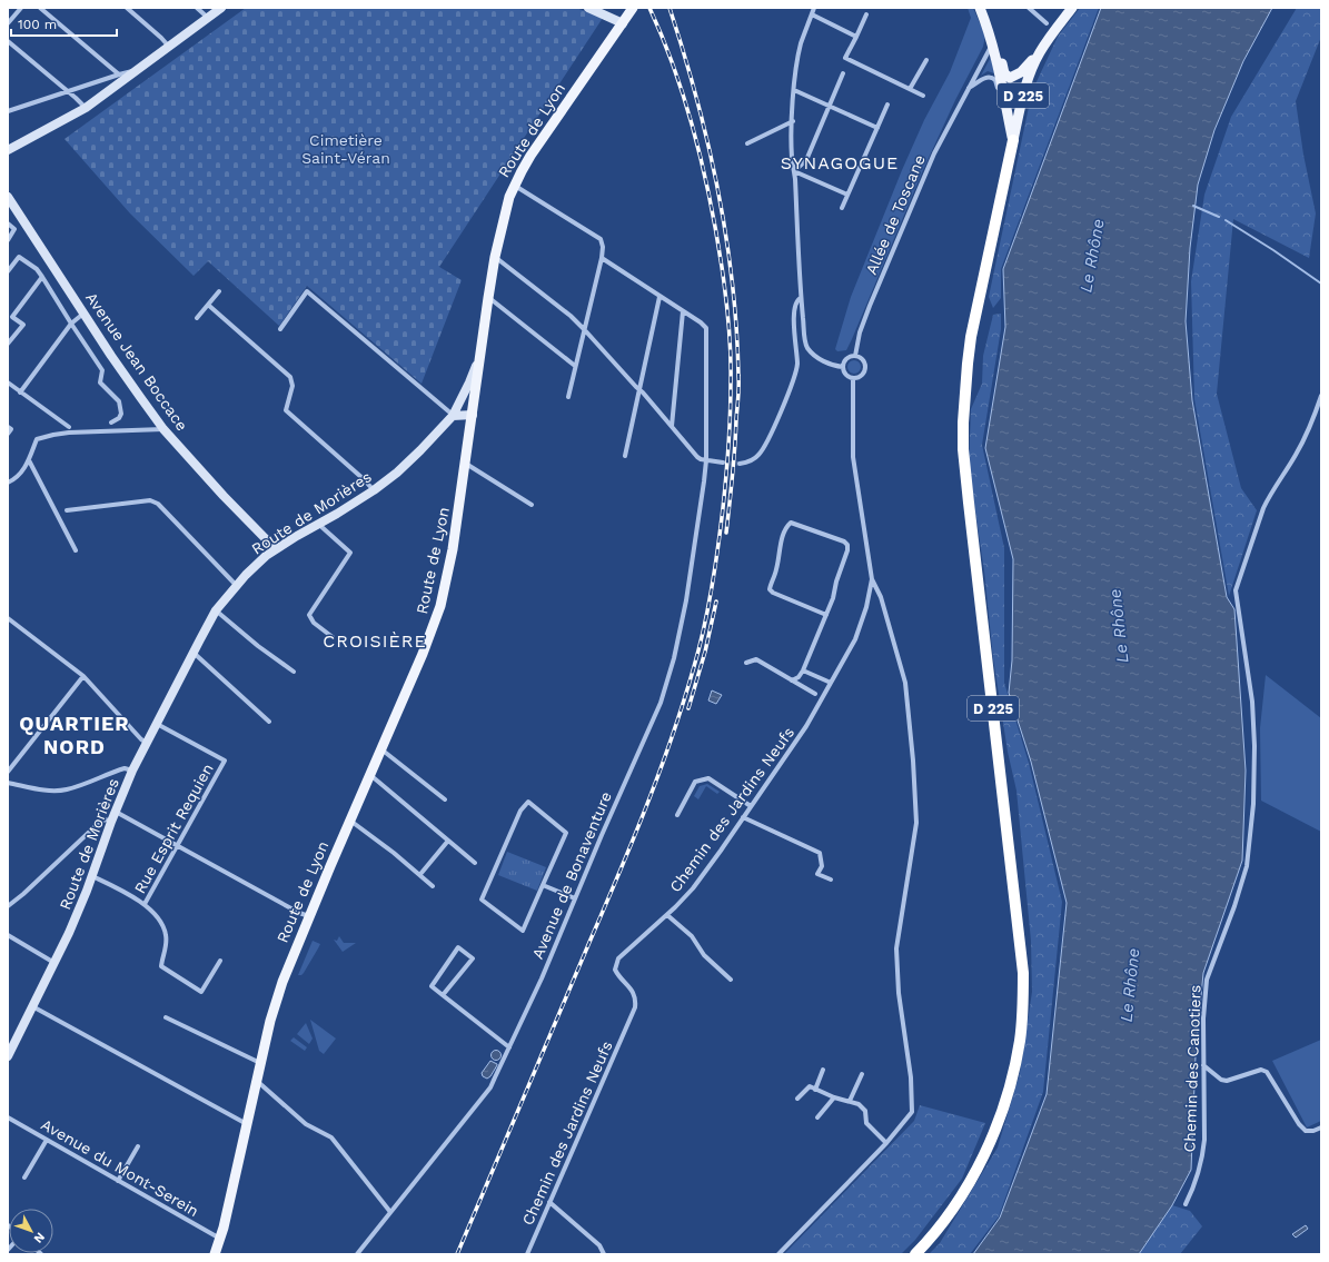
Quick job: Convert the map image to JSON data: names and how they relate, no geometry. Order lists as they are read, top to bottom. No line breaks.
{"streets":{"highway":["D 225"],"main road":["Route de Lyon","Avenue Jean Boccace","Route de Morières"],"street":["Allée de Toscane","Chemin des Jardins Neufs","Rue Esprit Requien","Avenue de Bonaventure","Chemin des Canotiers","Avenue du Mont-Serein"]},"crossings":[["Route de Lyon","Route de Morières"],["Route de Lyon","Avenue du Mont-Serein"],["Avenue Jean Boccace","Route de Morières"],["Route de Morières","Rue Esprit Requien"]],"districts":["SYNAGOGUE","CROISIÈRE","QUARTIER NORD"],"water":["Le Rhône"],"parks":["Cimetière Saint-Véran"],"scale_bar":"100 m","north":"bottom right"}
